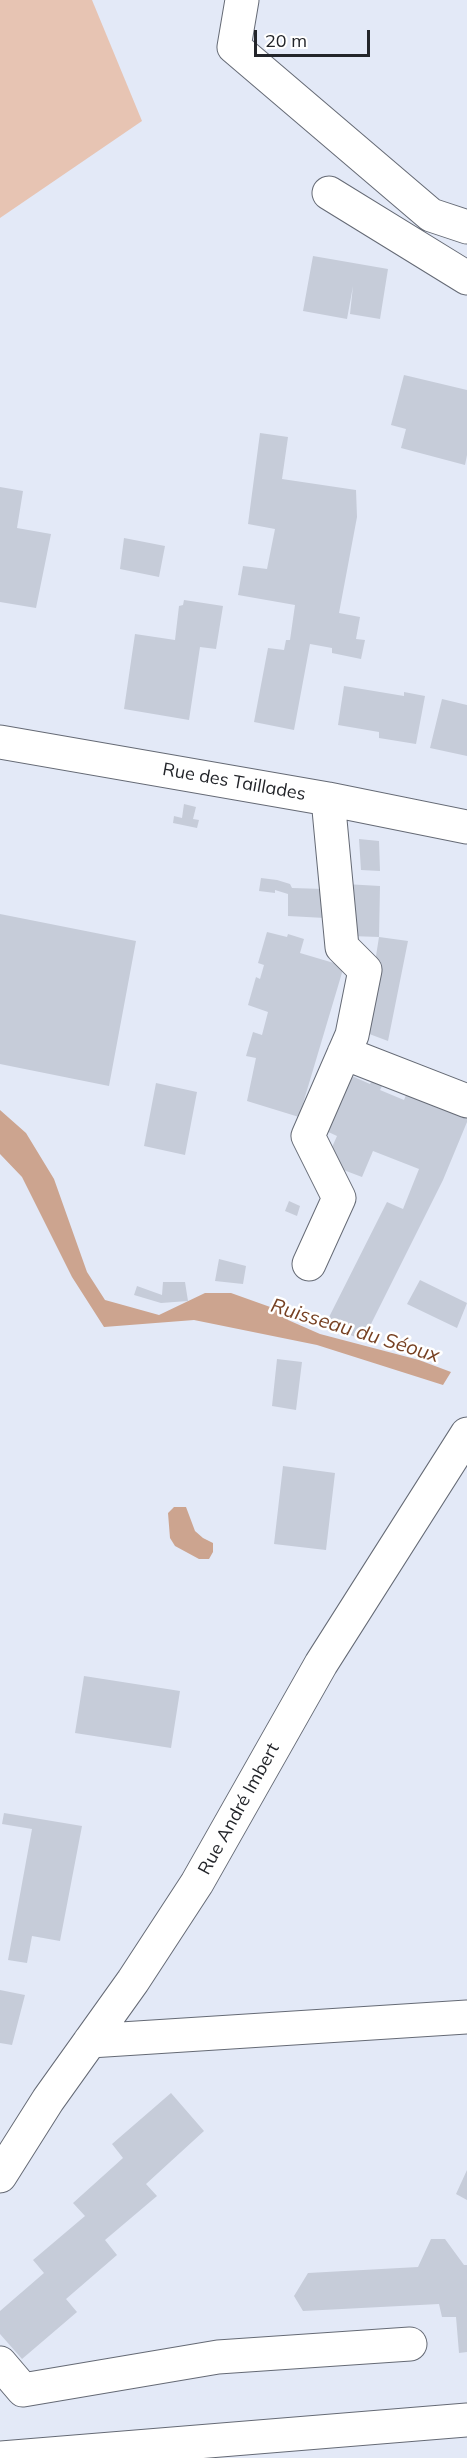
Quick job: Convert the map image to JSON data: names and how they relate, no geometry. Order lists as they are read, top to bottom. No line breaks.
{"streets":{"street":["Rue des Taillades","Rue André Imbert"]},"water":["Ruisseau du Séoux"],"scale_bar":"20 m"}
